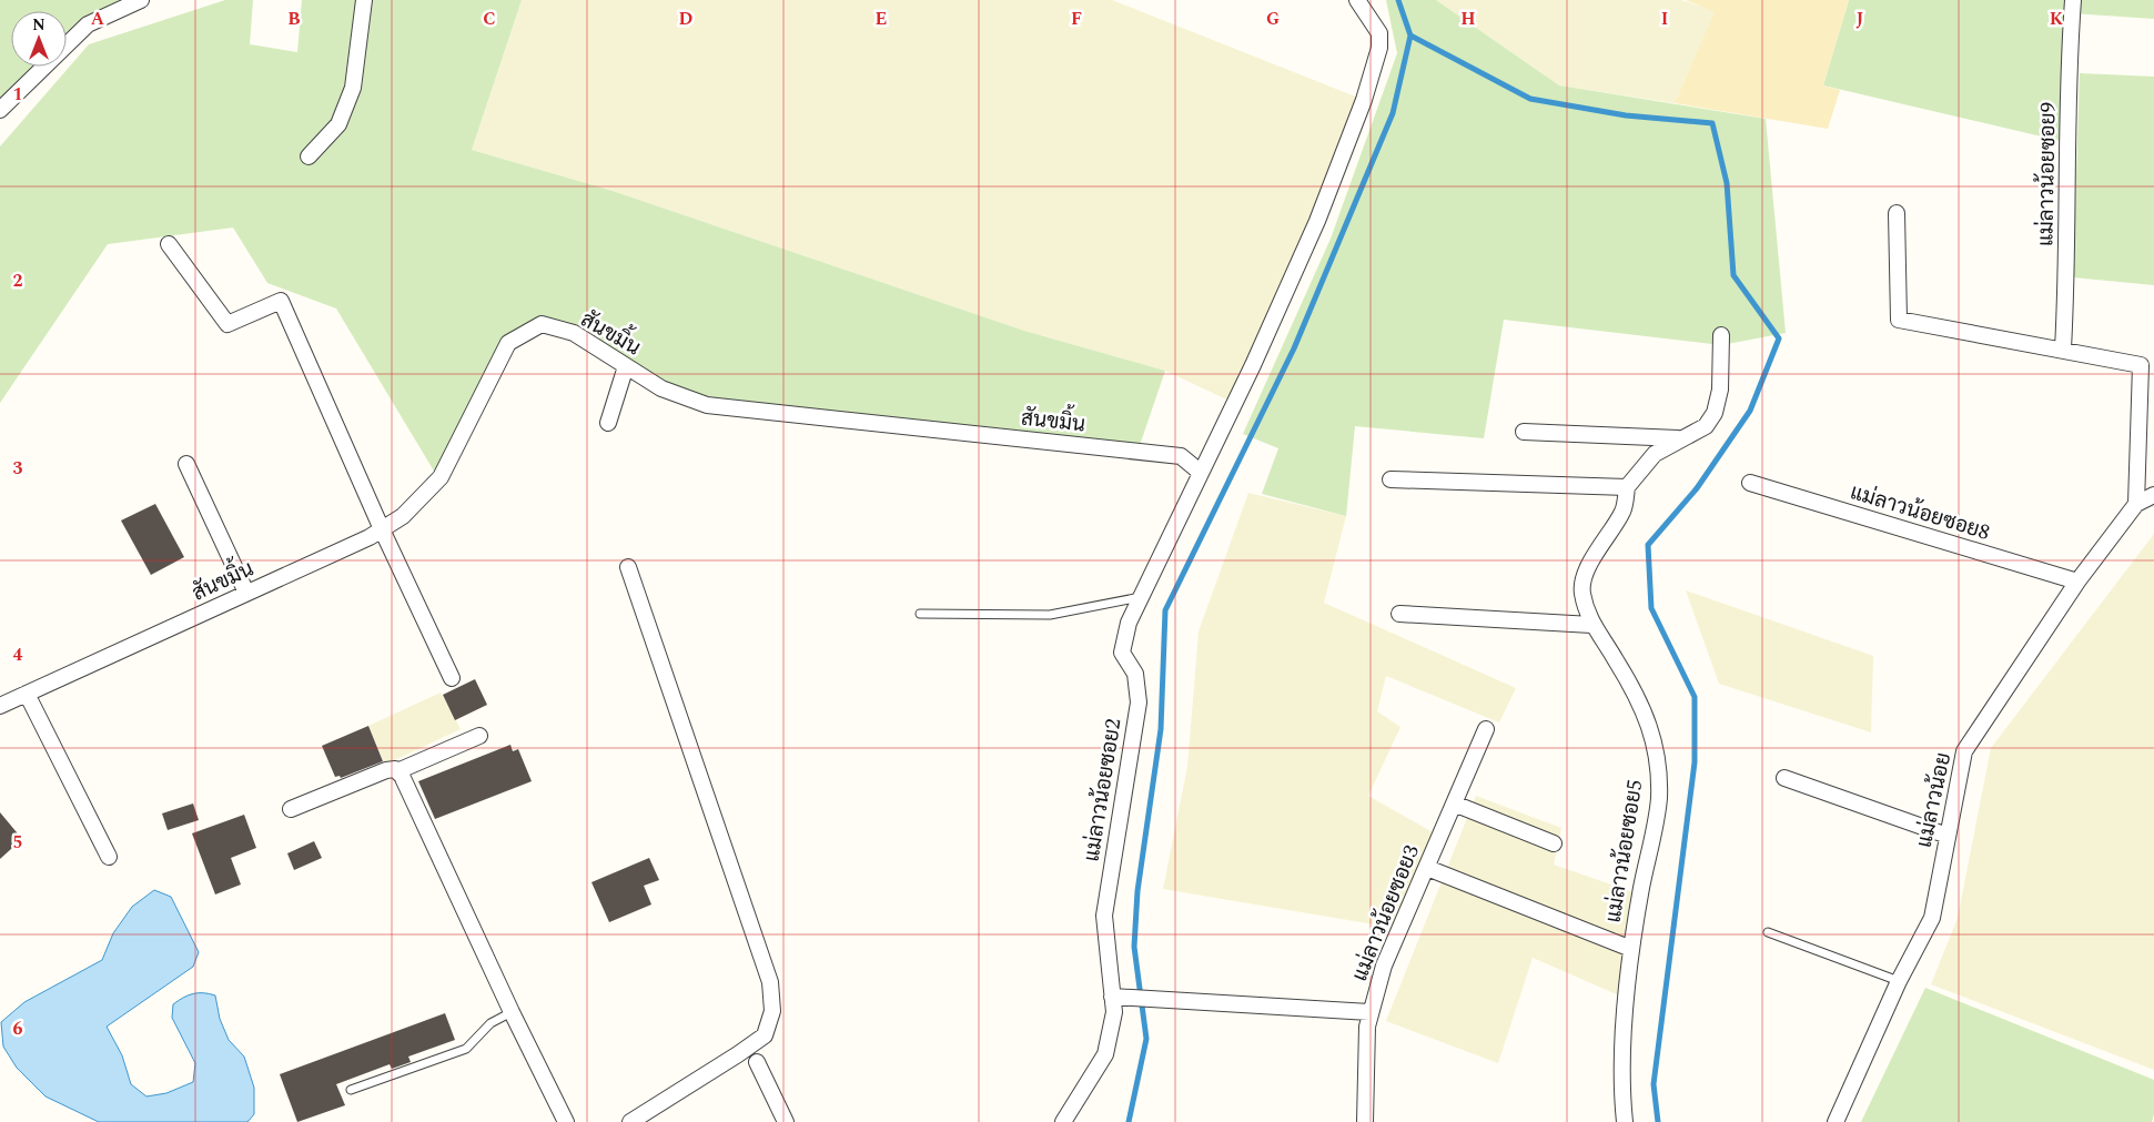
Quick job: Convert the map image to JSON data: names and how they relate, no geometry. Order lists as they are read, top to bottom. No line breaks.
{"streets":{"street":["แม่ลาวน้อยซอย9","สันขมิ้น","แม่ลาวน้อยซอย8","แม่ลาวน้อยซอย2","แม่ลาวน้อย","แม่ลาวน้อยซอย5","แม่ลาวน้อยซอย3"]},"crossings":[["สันขมิ้น","แม่ลาวน้อยซอย2"],["แม่ลาวน้อยซอย8","แม่ลาวน้อย"]],"north":"top","grid":{"columns":["A","B","C","D","E","F","G","H","I","J","K"],"rows":["1","2","3","4","5","6"]}}
